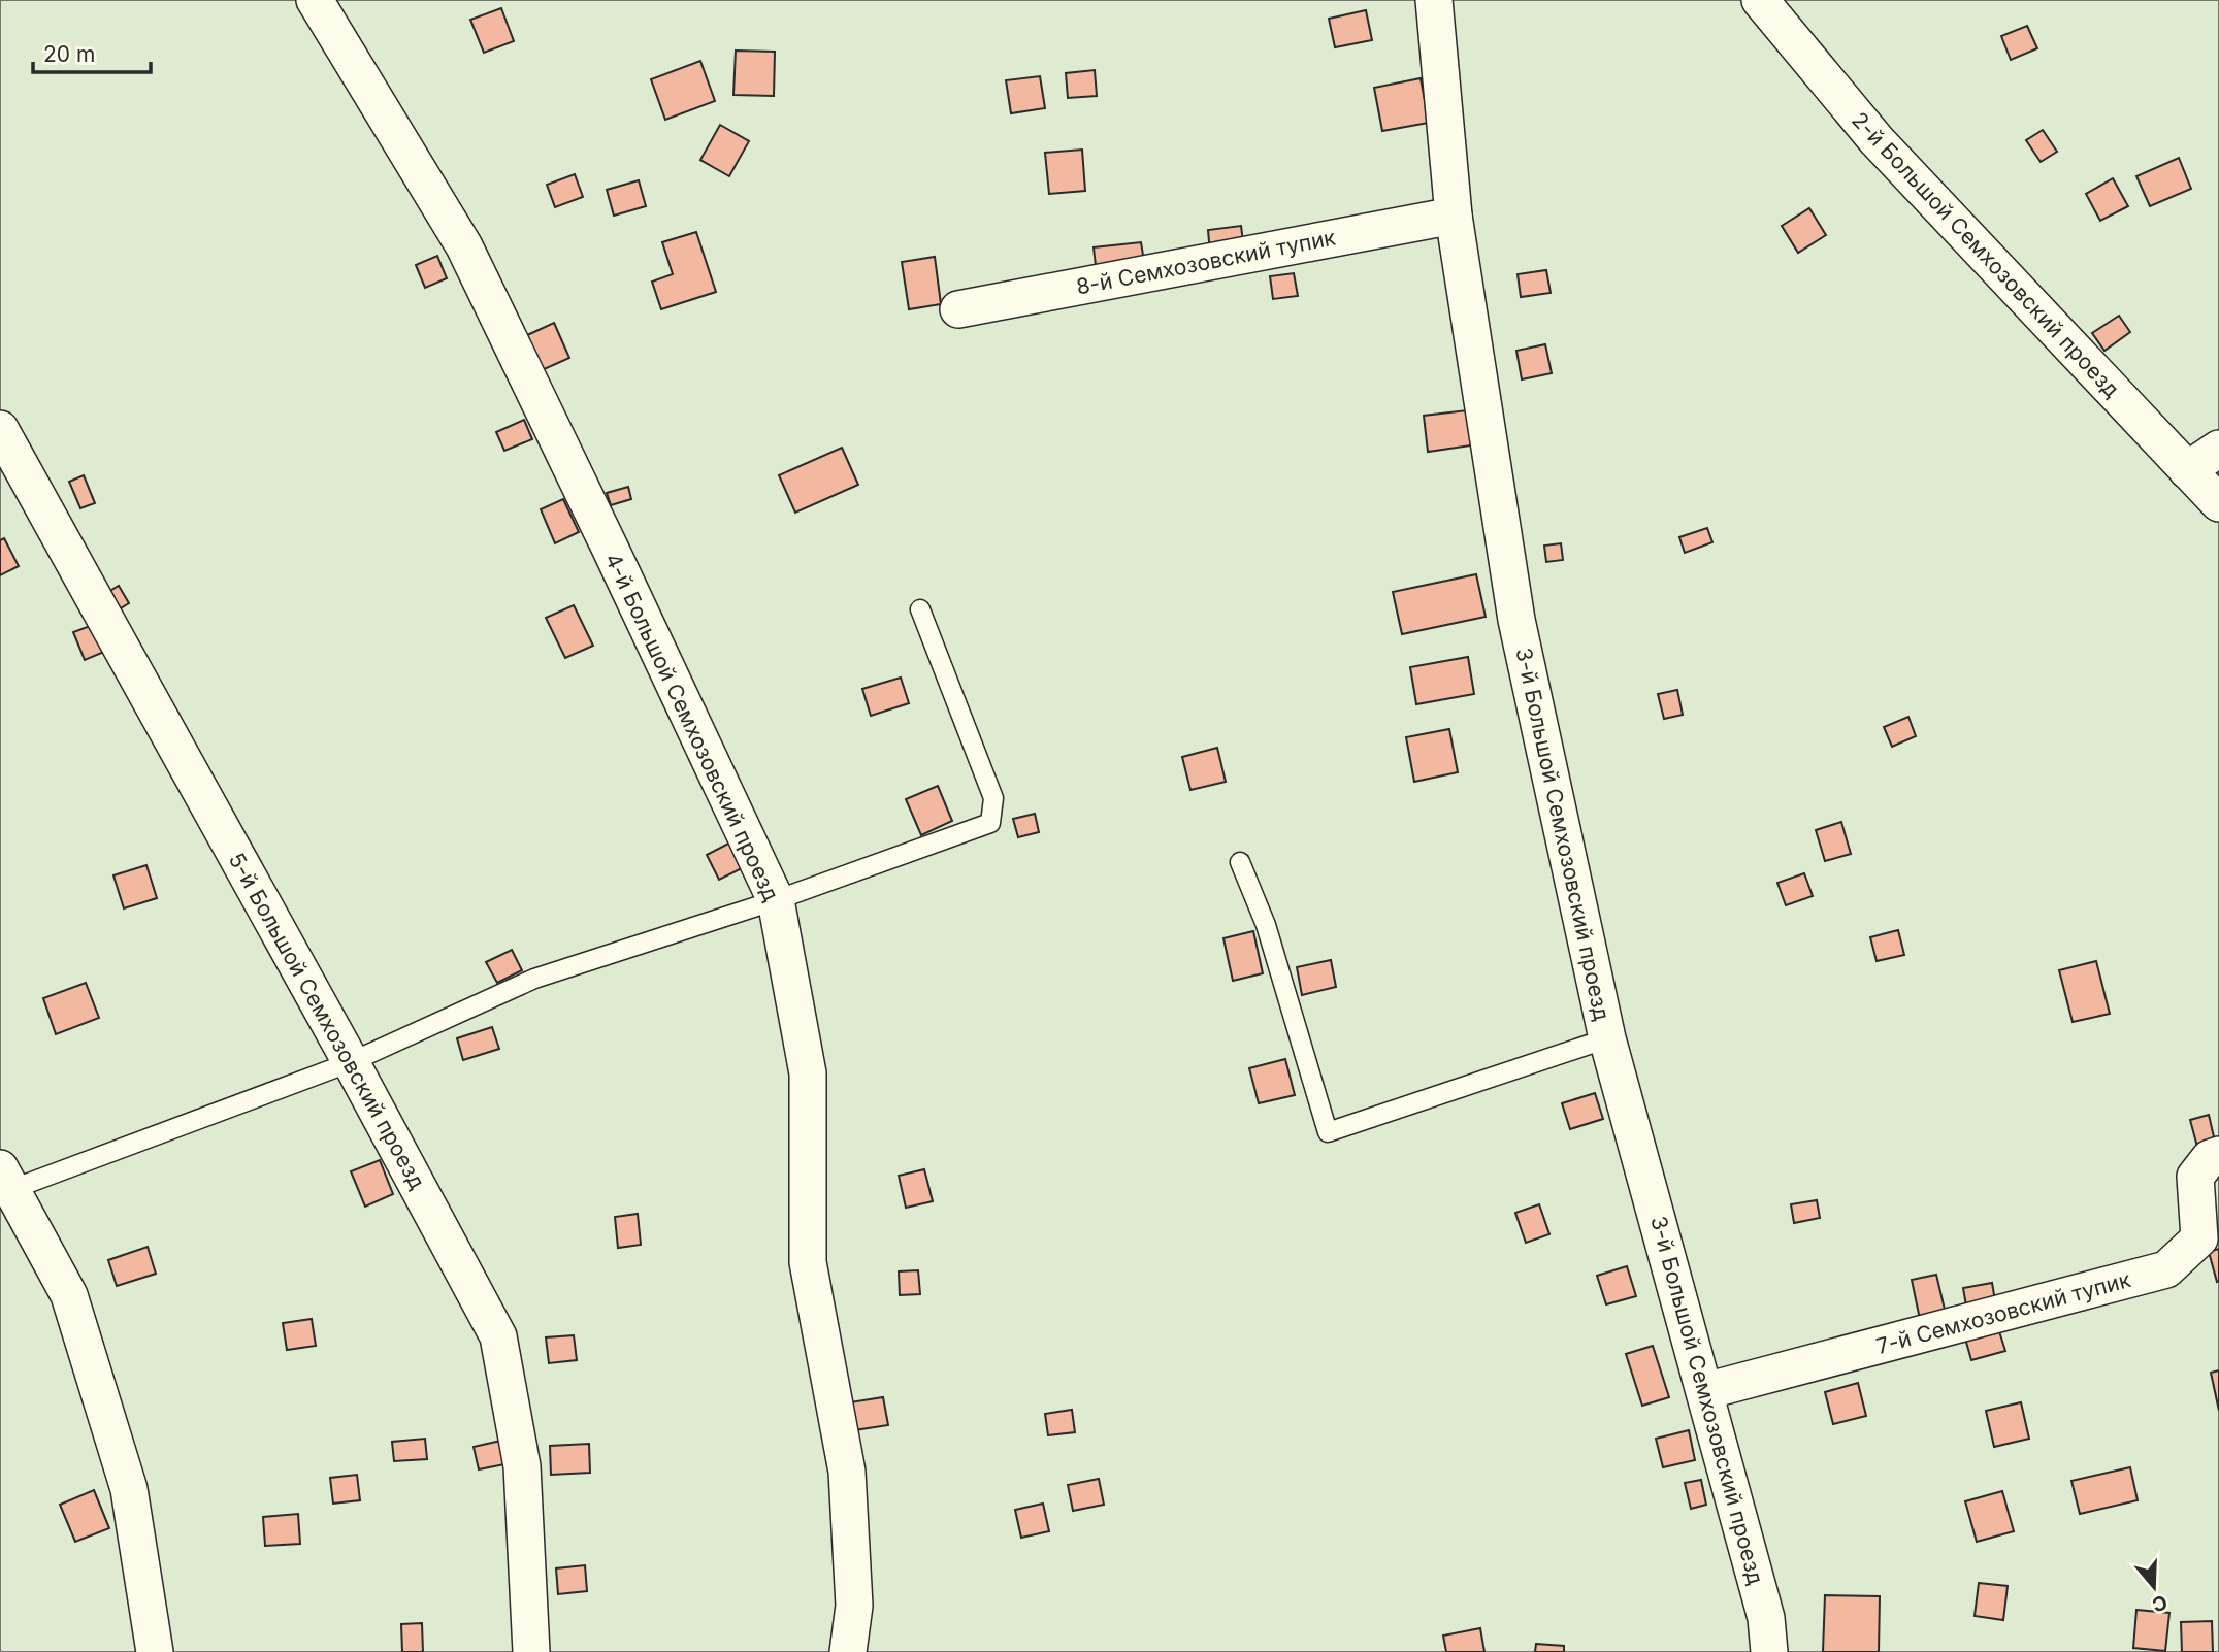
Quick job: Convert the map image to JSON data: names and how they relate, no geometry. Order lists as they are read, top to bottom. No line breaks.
{"streets":{"street":["2-й Большой Семхозовский проезд","8-й Семхозовский тупик","4-й Большой Семхозовский проезд","3-й Большой Семхозовский проезд","5-й Большой Семхозовский проезд","7-й Семхозовский тупик"]},"crossings":[["8-й Семхозовский тупик","3-й Большой Семхозовский проезд"],["3-й Большой Семхозовский проезд","7-й Семхозовский тупик"]],"scale_bar":"20 m","north":"bottom"}
